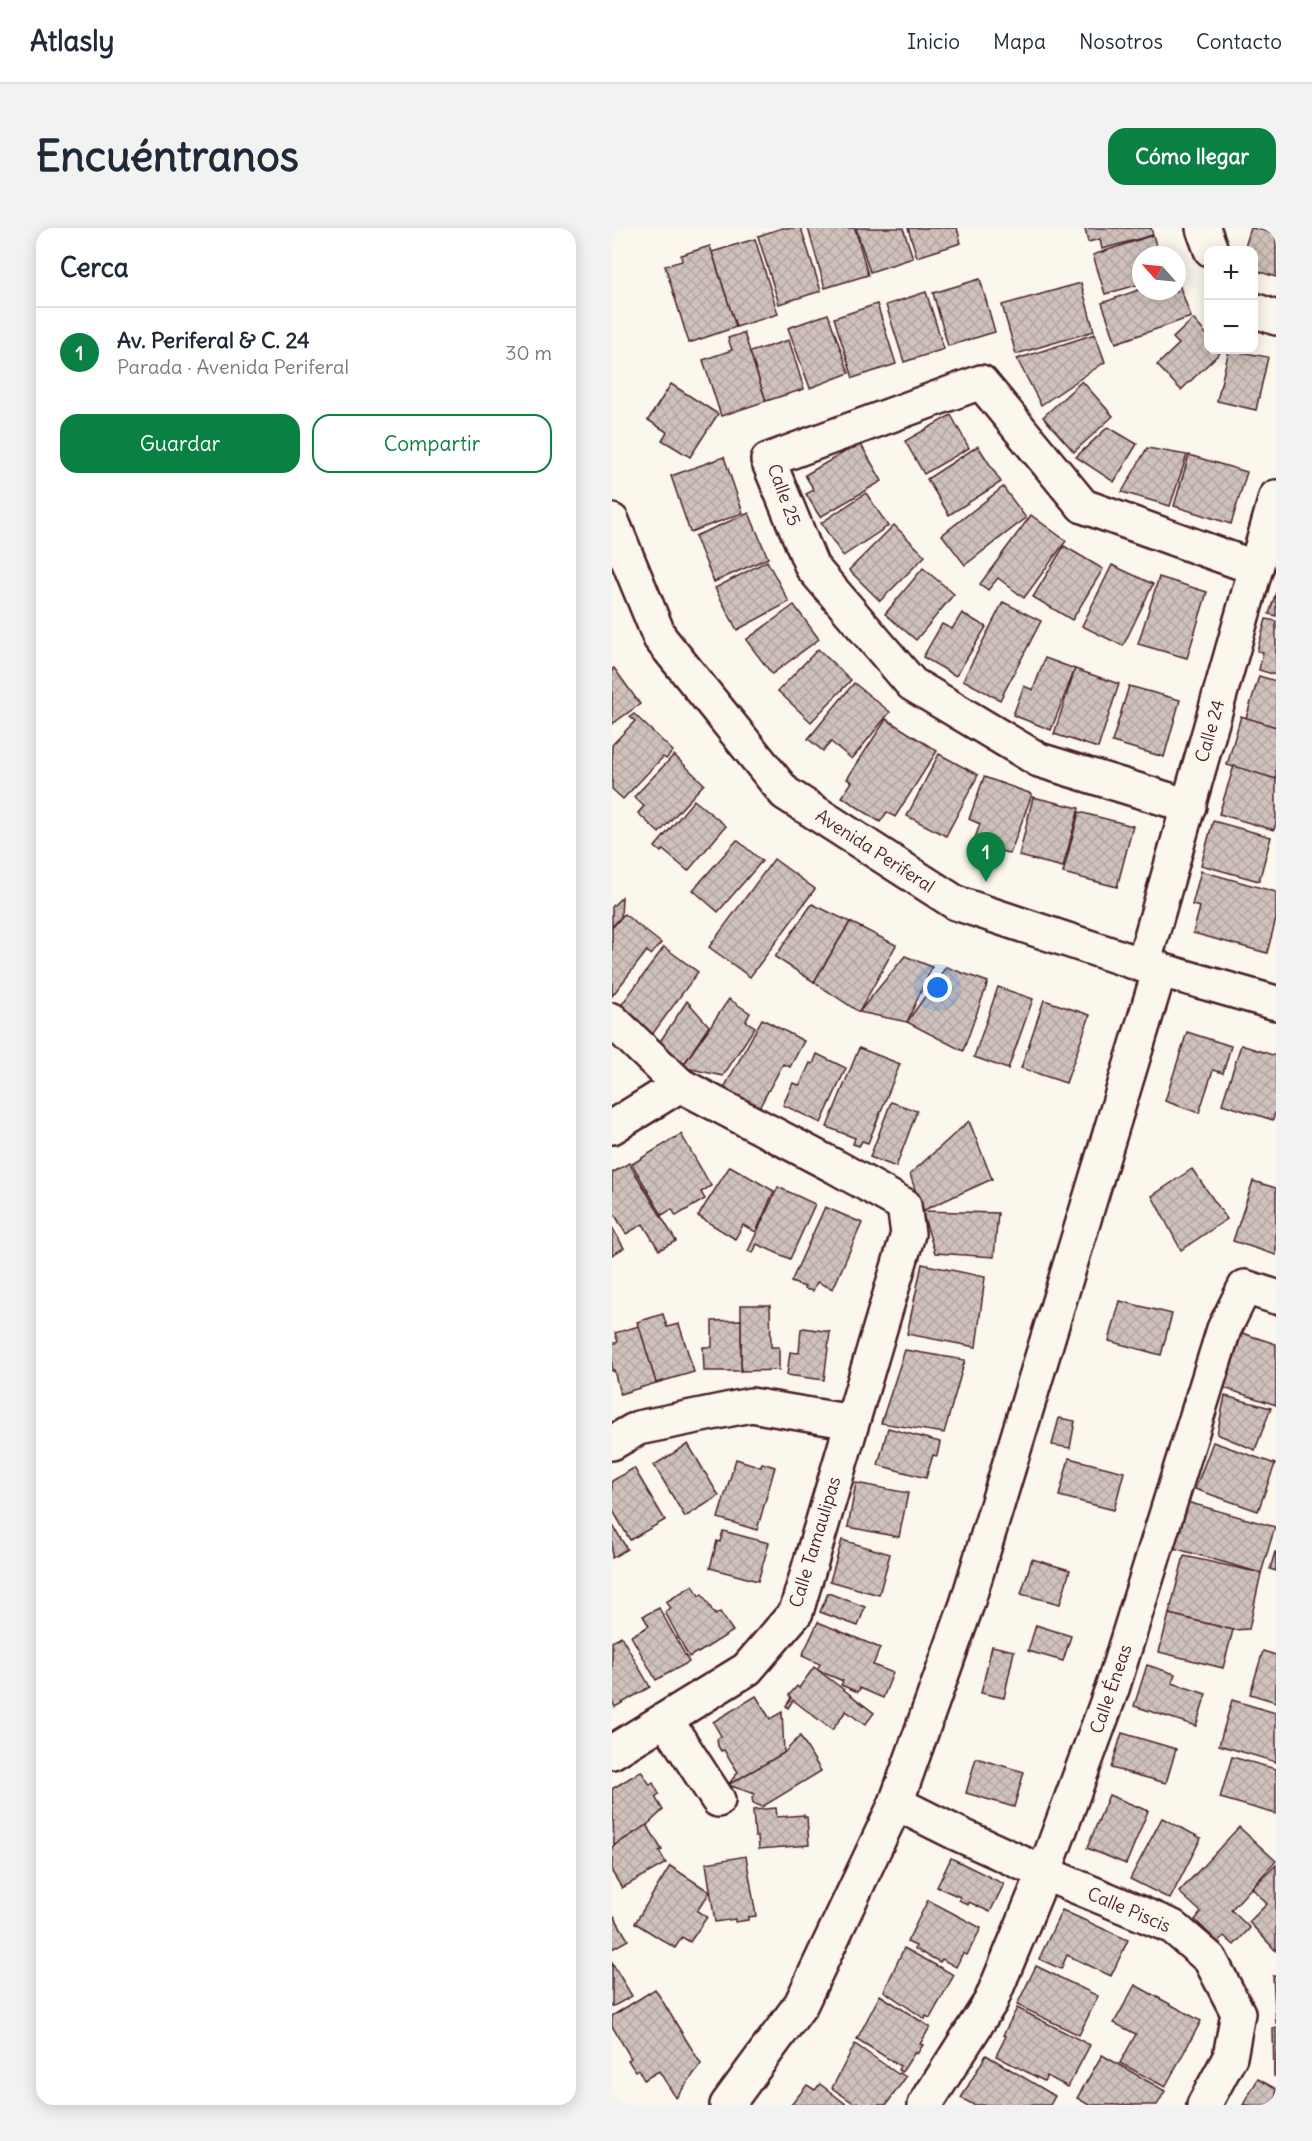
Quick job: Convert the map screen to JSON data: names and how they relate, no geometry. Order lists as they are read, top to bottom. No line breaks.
{"streets":{"street":["Calle 25","Calle 24","Avenida Periferal","Calle Tamaulipas","Calle Éneas","Calle Piscis"]},"crossings":[["Calle 25","Calle 24"],["Calle 24","Avenida Periferal"],["Calle 24","Calle Piscis"],["Calle Éneas","Calle Piscis"]],"north":"top left","page":{"header":"Atlasly","nav":["Inicio","Mapa","Nosotros","Contacto"],"buttons":["Cómo llegar",["Guardar","Compartir"]],"title":"Encuéntranos","heading":"Cerca","map_buttons":["+","−"],"list":[{"mark":"1","name":"Av. Periferal & C. 24","note":"Parada · Avenida Periferal","value":"30 m"}],"pins":"1"}}
